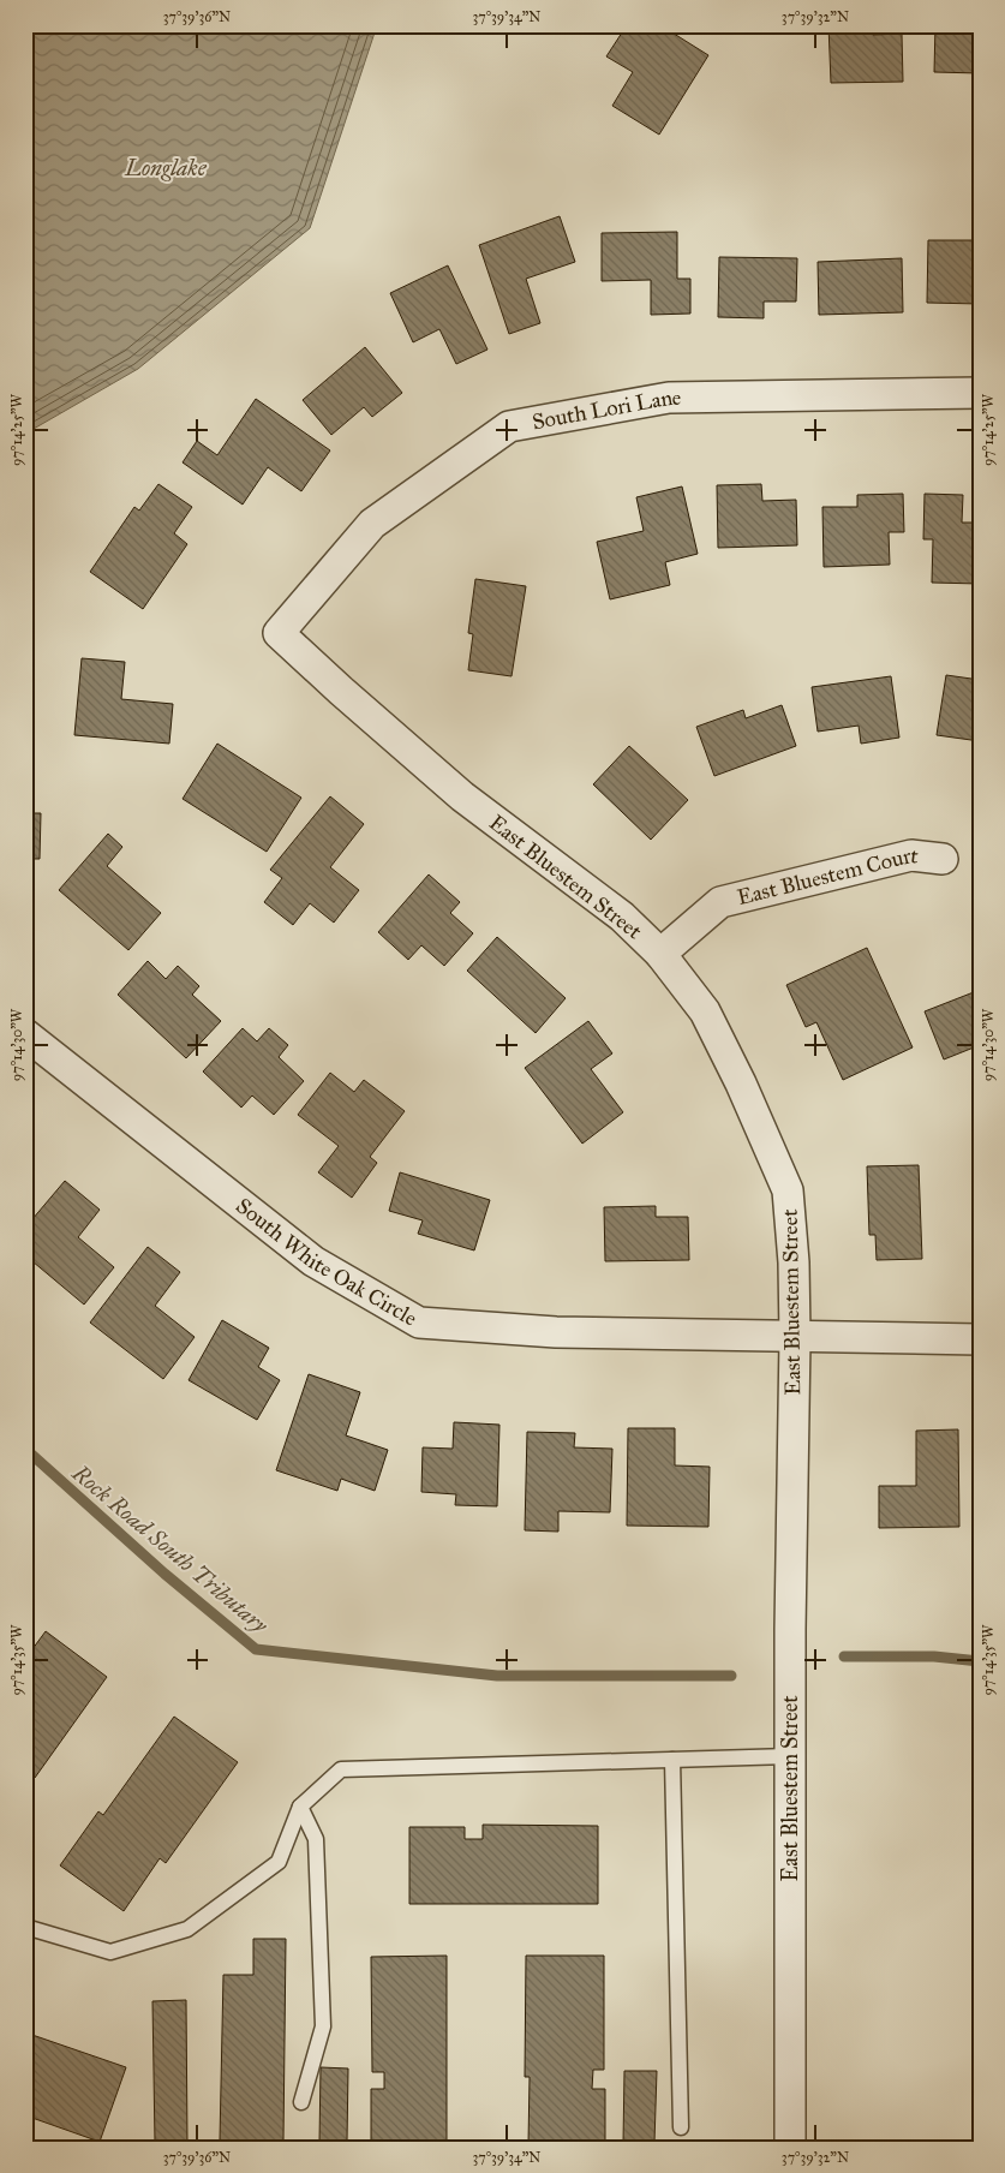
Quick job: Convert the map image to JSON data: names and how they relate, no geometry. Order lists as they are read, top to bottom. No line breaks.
{"streets":{"street":["South Lori Lane","East Bluestem Street","East Bluestem Court","South White Oak Circle"]},"crossings":[["South Lori Lane","East Bluestem Street"],["East Bluestem Street","East Bluestem Court"],["East Bluestem Street","South White Oak Circle"]],"water":["Longlake","Rock Road South Tributary"],"coordinates":["37°39'36\"N","37°39'34\"N","37°39'32\"N","97°14'25\"W","97°14'30\"W","97°14'35\"W"]}
